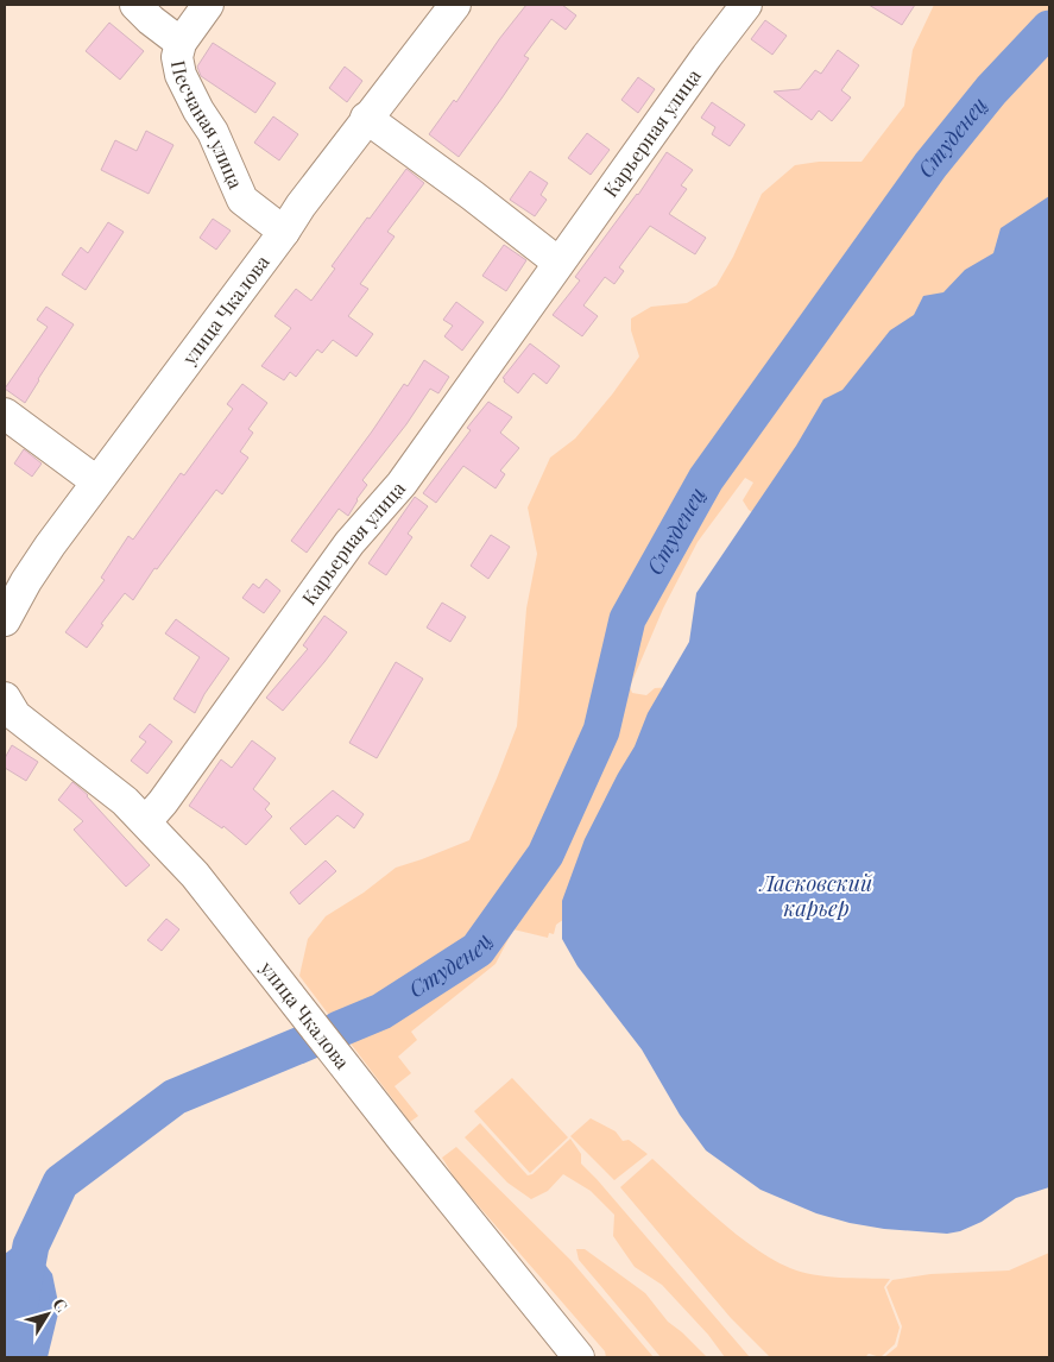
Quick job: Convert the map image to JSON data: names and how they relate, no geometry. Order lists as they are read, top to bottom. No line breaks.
{"streets":{"street":["Песчаная улица","Карьерная улица","улица Чкалова"]},"crossings":[["Песчаная улица","улица Чкалова"],["Карьерная улица","улица Чкалова"]],"water":["Студенец","Ласковский карьер"],"north":"top right"}
